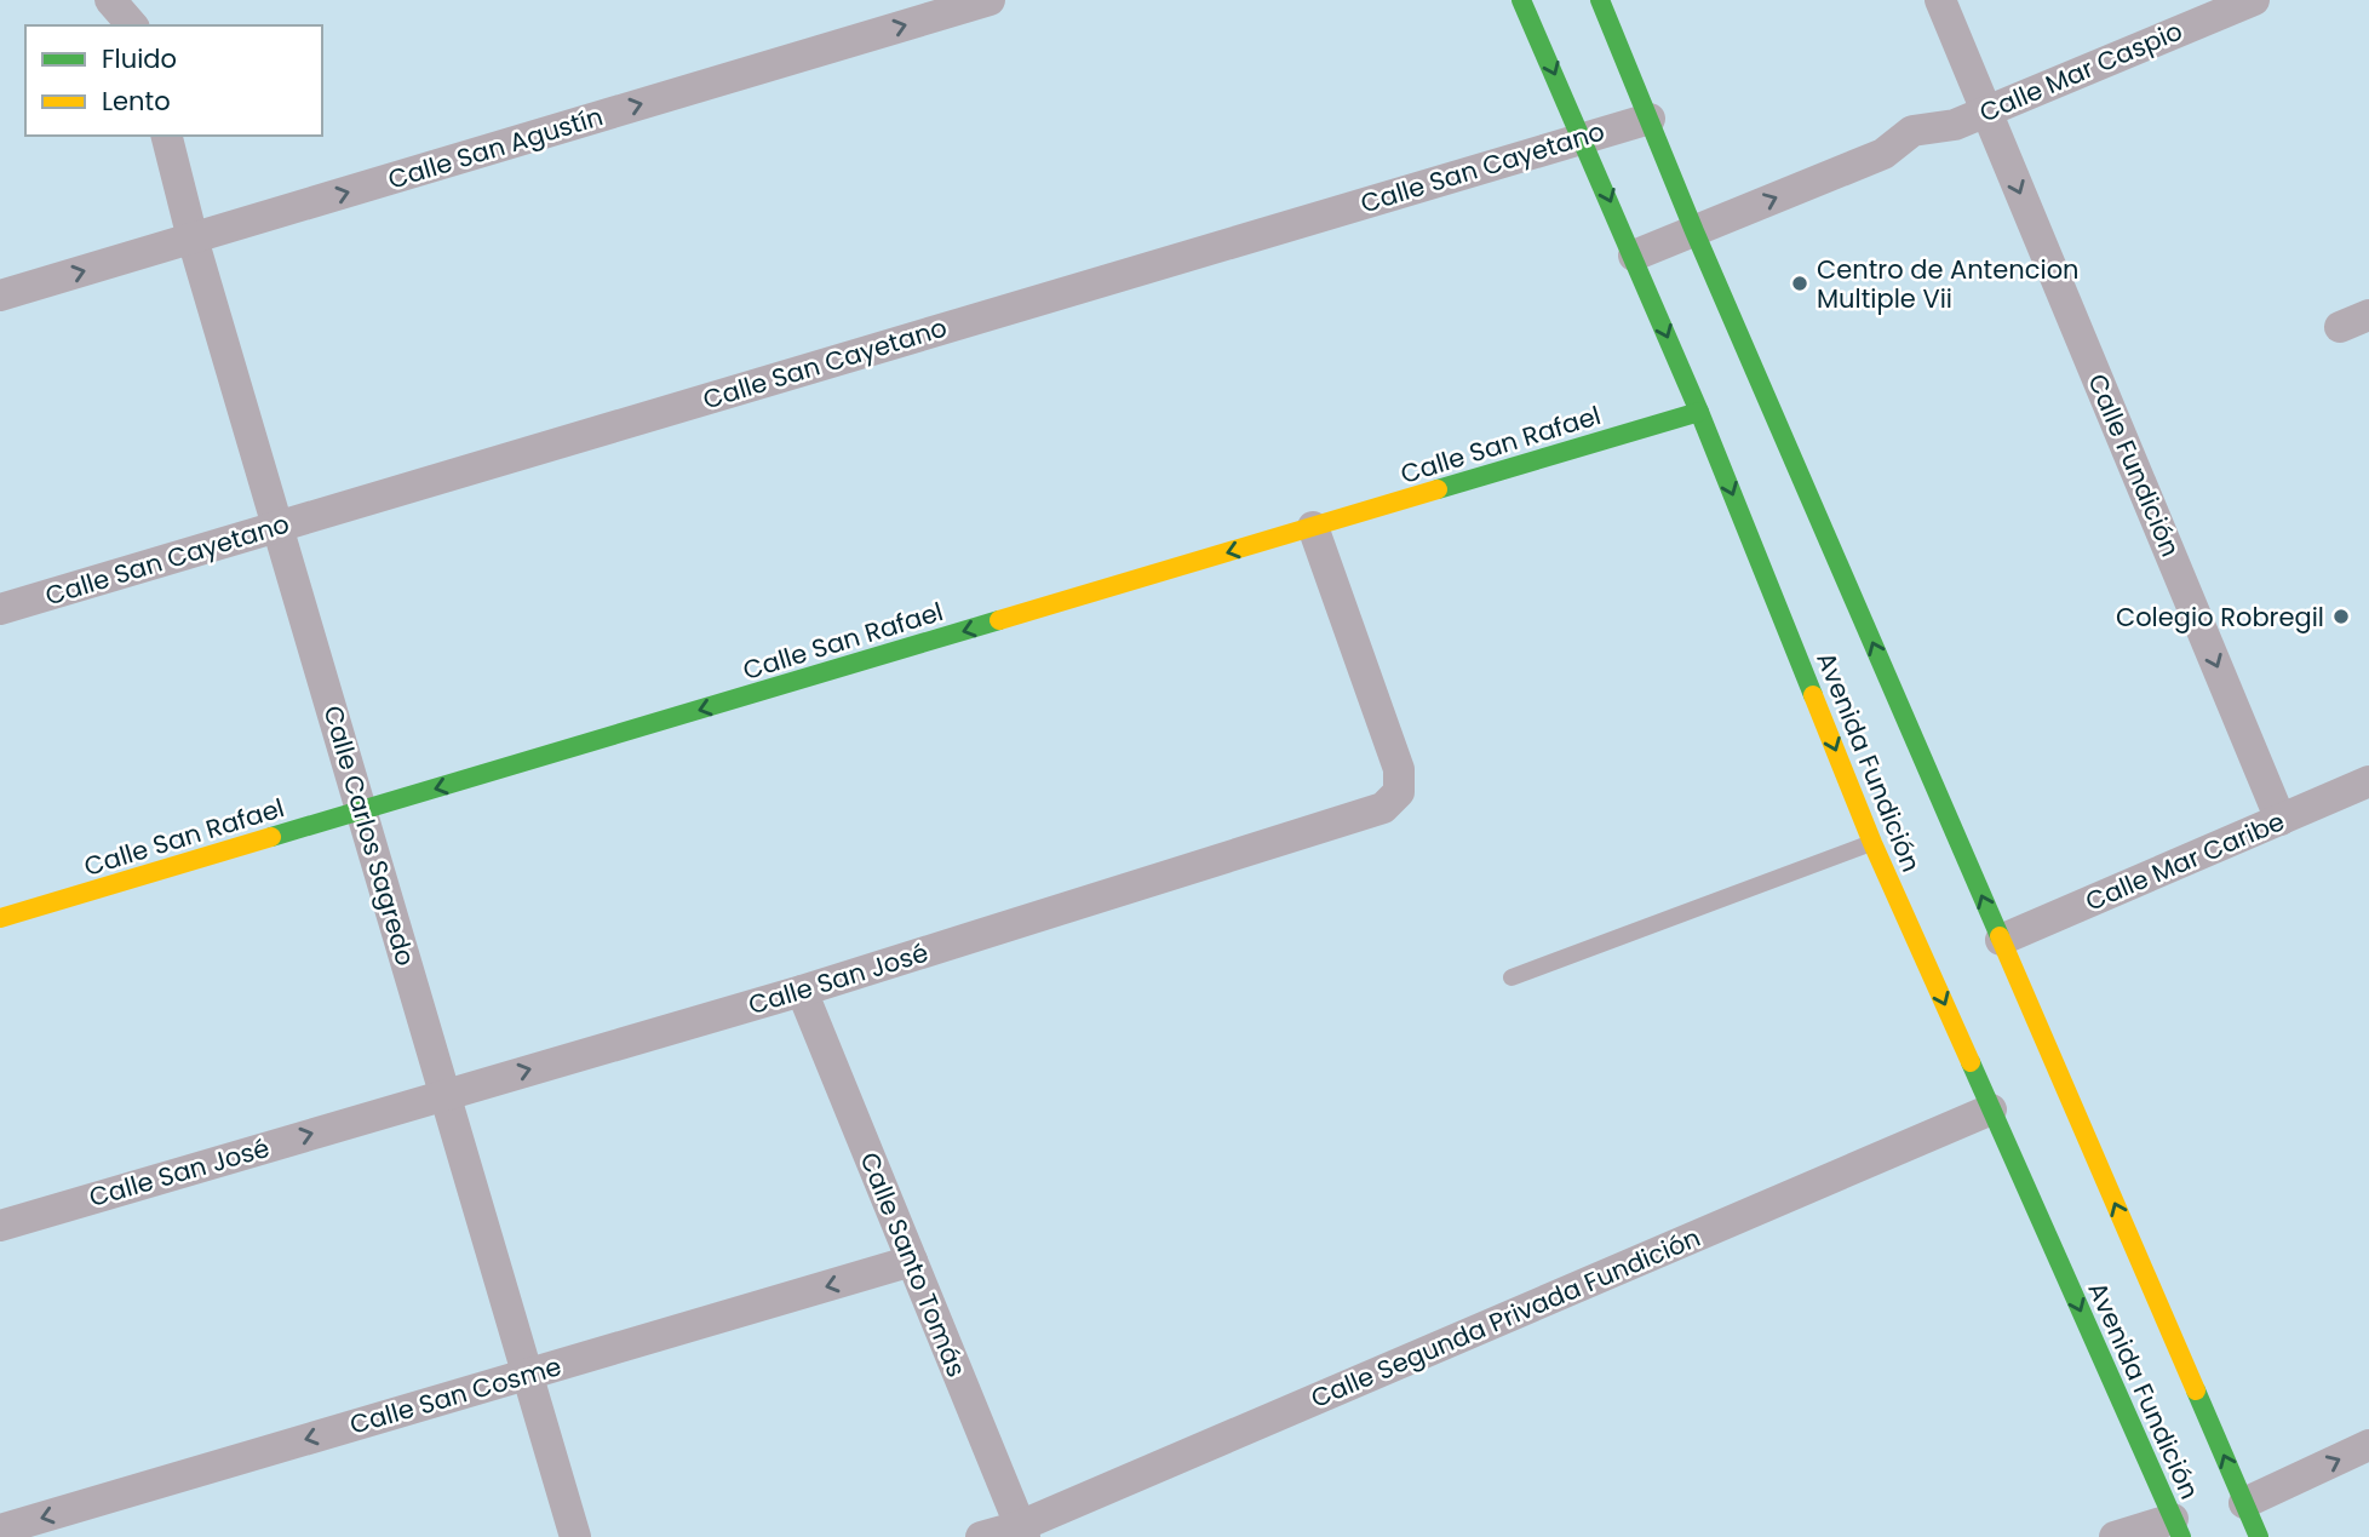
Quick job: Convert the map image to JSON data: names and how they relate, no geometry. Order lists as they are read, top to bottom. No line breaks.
{"streets":{"street":["Calle Mar Caspio","Calle San Agustín","Calle San Cayetano","Calle San Rafael","Calle Fundición","Avenida Fundición","Calle Carlos Sagredo","Calle Mar Caribe","Calle San José","Calle Santo Tomás","Calle Segunda Privada Fundición","Calle San Cosme"]},"crossings":[["Calle Mar Caspio","Calle Fundición"],["Calle Mar Caspio","Avenida Fundición"],["Calle San Agustín","Calle Carlos Sagredo"],["Calle San Cayetano","Avenida Fundición"],["Calle San Cayetano","Calle Carlos Sagredo"],["Calle San Rafael","Avenida Fundición"],["Calle San Rafael","Calle Carlos Sagredo"],["Calle San Rafael","Calle San José"],["Calle Fundición","Calle Mar Caribe"],["Avenida Fundición","Calle Mar Caribe"],["Avenida Fundición","Calle Segunda Privada Fundición"],["Calle Carlos Sagredo","Calle San José"],["Calle Carlos Sagredo","Calle San Cosme"],["Calle San José","Calle Santo Tomás"],["Calle Santo Tomás","Calle Segunda Privada Fundición"],["Calle Santo Tomás","Calle San Cosme"]],"one_way":["Calle Mar Caspio","Calle San Agustín","Calle San Rafael","Calle Fundición","Calle San José","Calle San Cosme"],"places":["Centro de Antencion Multiple Vii","Colegio Robregil"],"legend":["Fluido","Lento"]}
